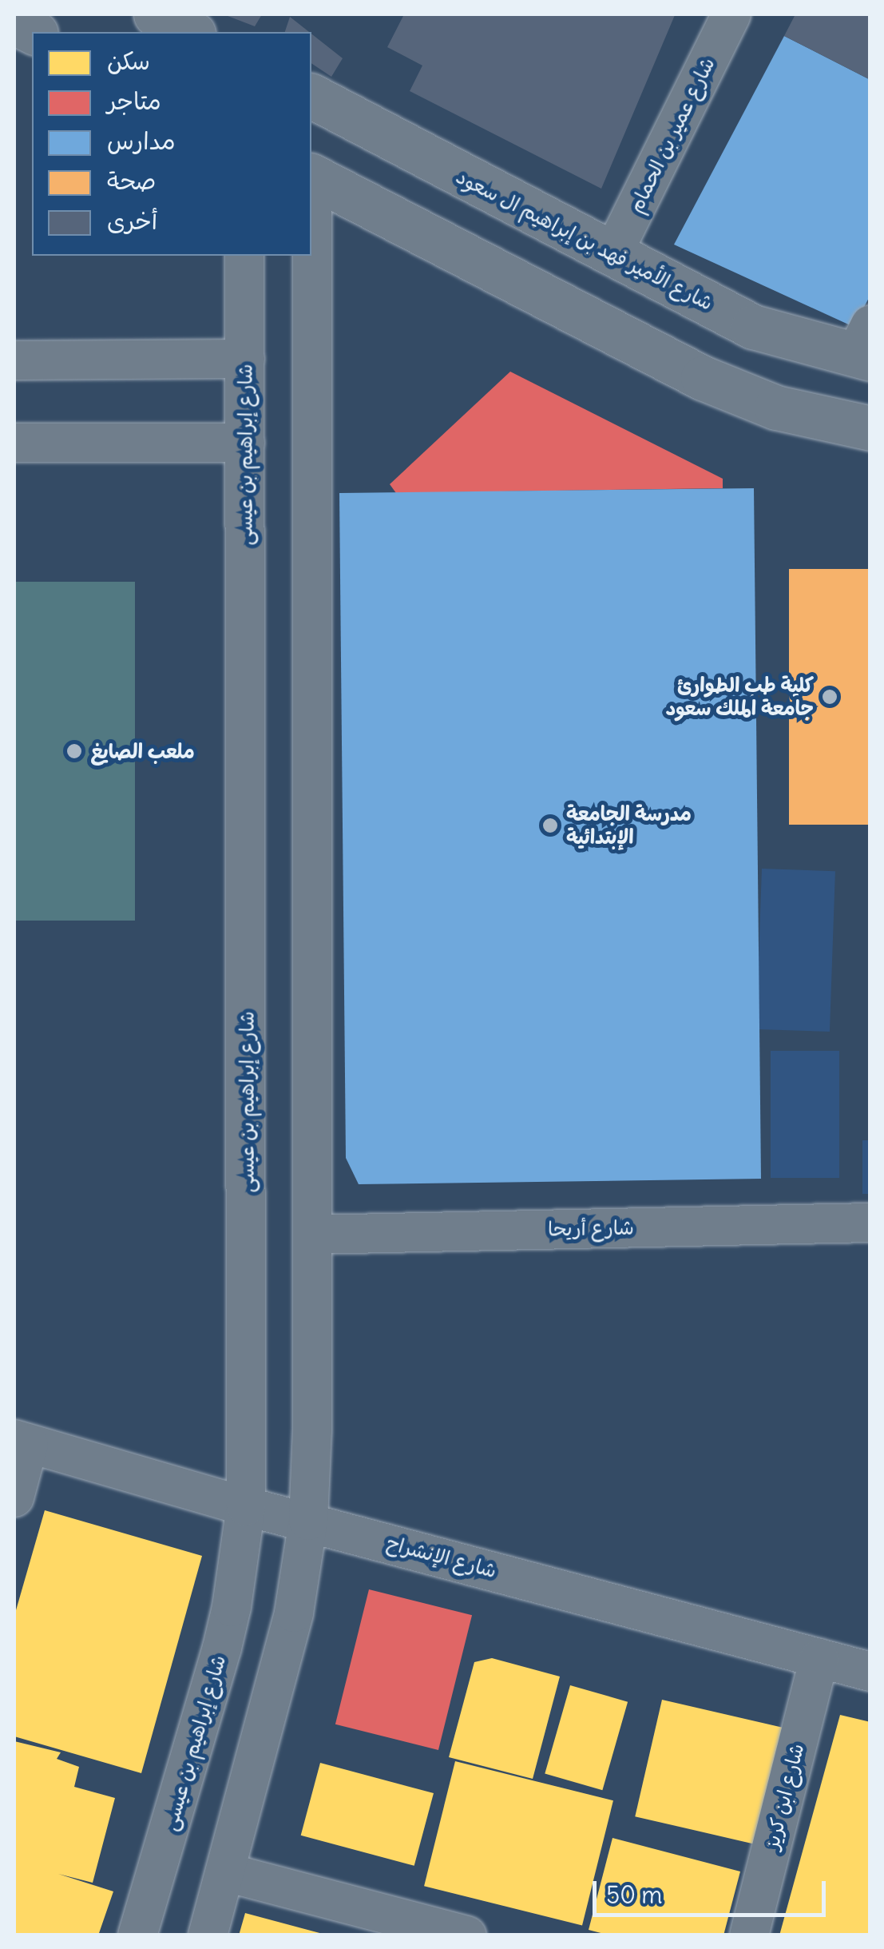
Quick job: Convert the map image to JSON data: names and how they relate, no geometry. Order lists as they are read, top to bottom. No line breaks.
{"streets":{"main road":["شارع الأمير فهد بن إبراهيم ال سعود"],"street":["شارع عمير بن الحمام","شارع إبراهيم بن عيسى","شارع أريحا","شارع الإنشراح","شارع ابن كريز"]},"crossings":[["شارع عمير بن الحمام","شارع الأمير فهد بن إبراهيم ال سعود"],["شارع إبراهيم بن عيسى","شارع الإنشراح"],["شارع الإنشراح","شارع ابن كريز"]],"places":["كلية طب الطوارئ جامعة الملك سعود","ملعب الصايغ","مدرسة الجامعة الإبتدائية"],"legend":["سكن","متاجر","مدارس","صحة","أخرى"],"scale_bar":"50 m"}
